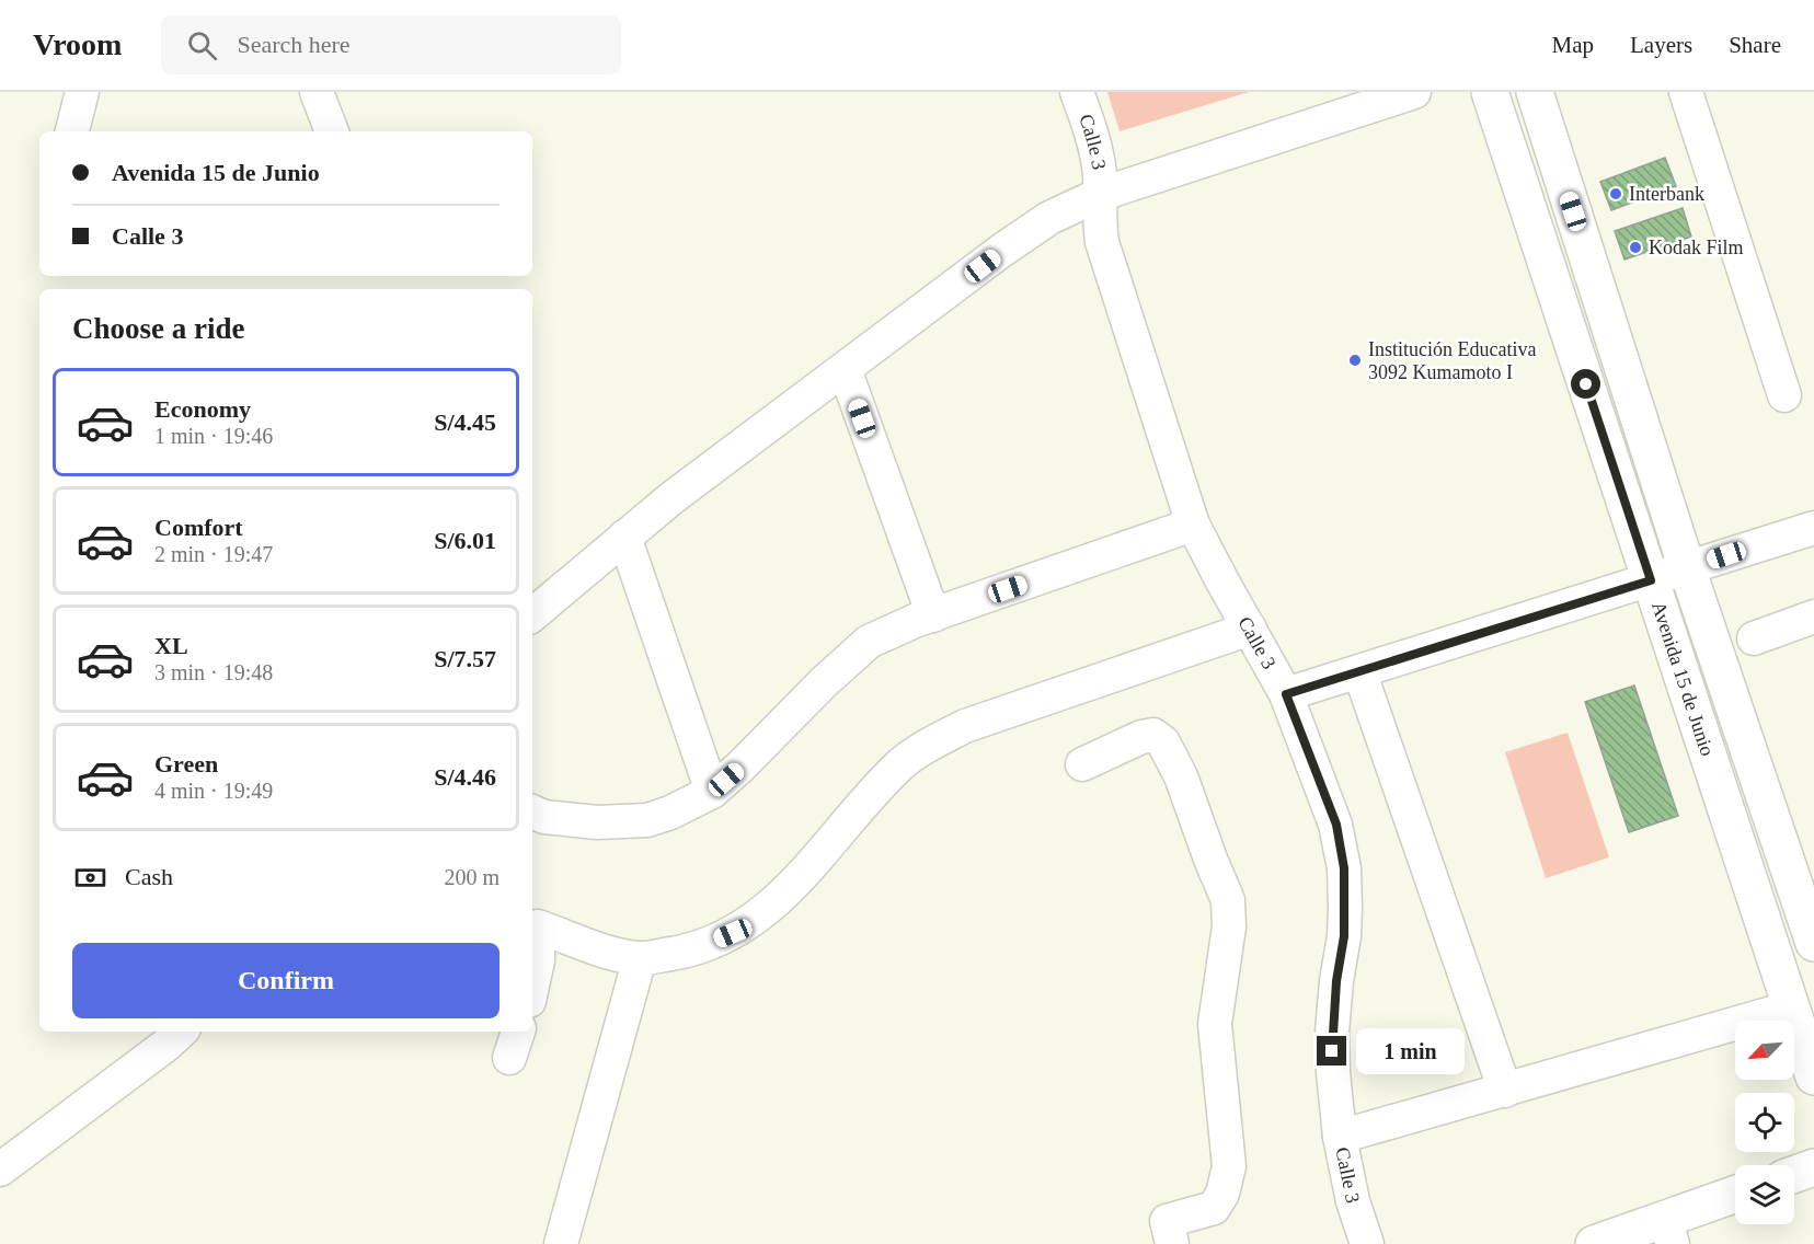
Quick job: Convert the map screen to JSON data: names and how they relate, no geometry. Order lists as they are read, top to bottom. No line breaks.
{"streets":{"street":["Calle 3","Avenida 15 de Junio"]},"places":["Interbank","Kodak Film","Institución Educativa 3092 Kumamoto I"],"north":"bottom left","page":{"header":"Vroom","search":"Search here","nav":["Map","Layers","Share"],"banner":["Avenida 15 de Junio","Calle 3"],"heading":"Choose a ride","list":[{"name":"Economy","note":"1 min · 19:46","value":"S/4.45"},{"name":"Comfort","note":"2 min · 19:47","value":"S/6.01"},{"name":"XL","note":"3 min · 19:48","value":"S/7.57"},{"name":"Green","note":"4 min · 19:49","value":"S/4.46"}],"pay":["Cash","200 m"],"buttons":"Confirm","bubble":"1 min"}}
